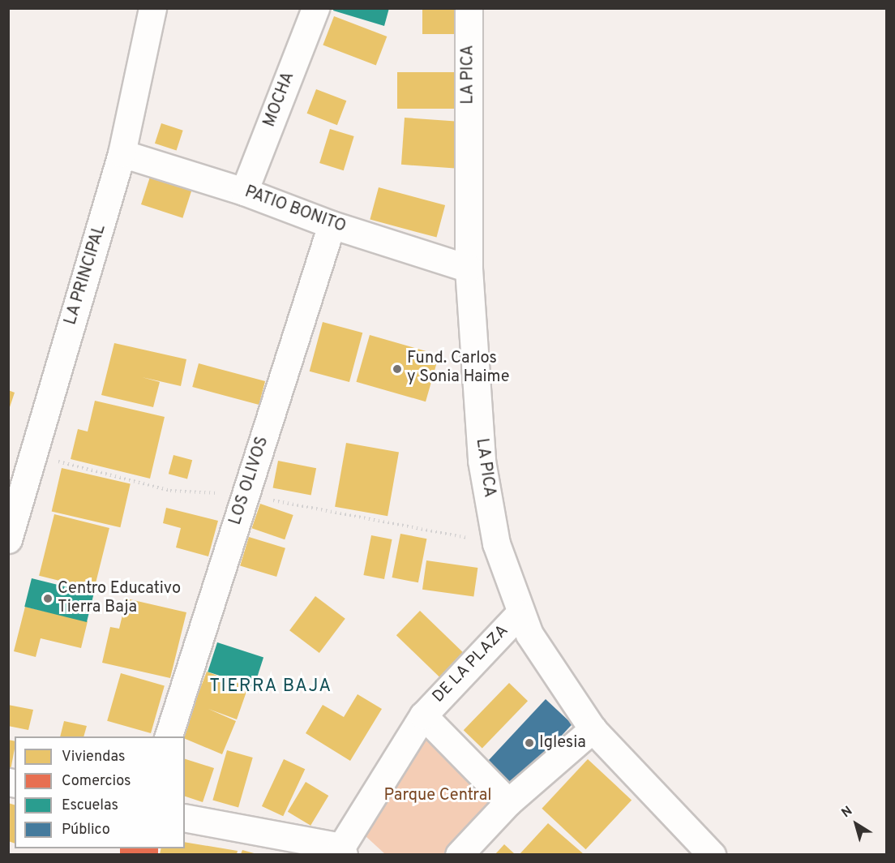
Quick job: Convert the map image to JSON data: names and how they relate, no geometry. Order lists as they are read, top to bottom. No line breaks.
{"streets":{"street":["LA PICA","MOCHA","PATIO BONITO","LA PRINCIPAL","LOS OLIVOS","DE LA PLAZA"]},"crossings":[["LA PICA","PATIO BONITO"],["LA PICA","DE LA PLAZA"],["MOCHA","PATIO BONITO"],["PATIO BONITO","LA PRINCIPAL"],["PATIO BONITO","LOS OLIVOS"]],"districts":["TIERRA BAJA"],"parks":["Parque Central"],"places":["Fund. Carlos y Sonia Haime","Centro Educativo Tierra Baja","Iglesia"],"legend":["Viviendas","Comercios","Escuelas","Público"],"north":"top left"}
